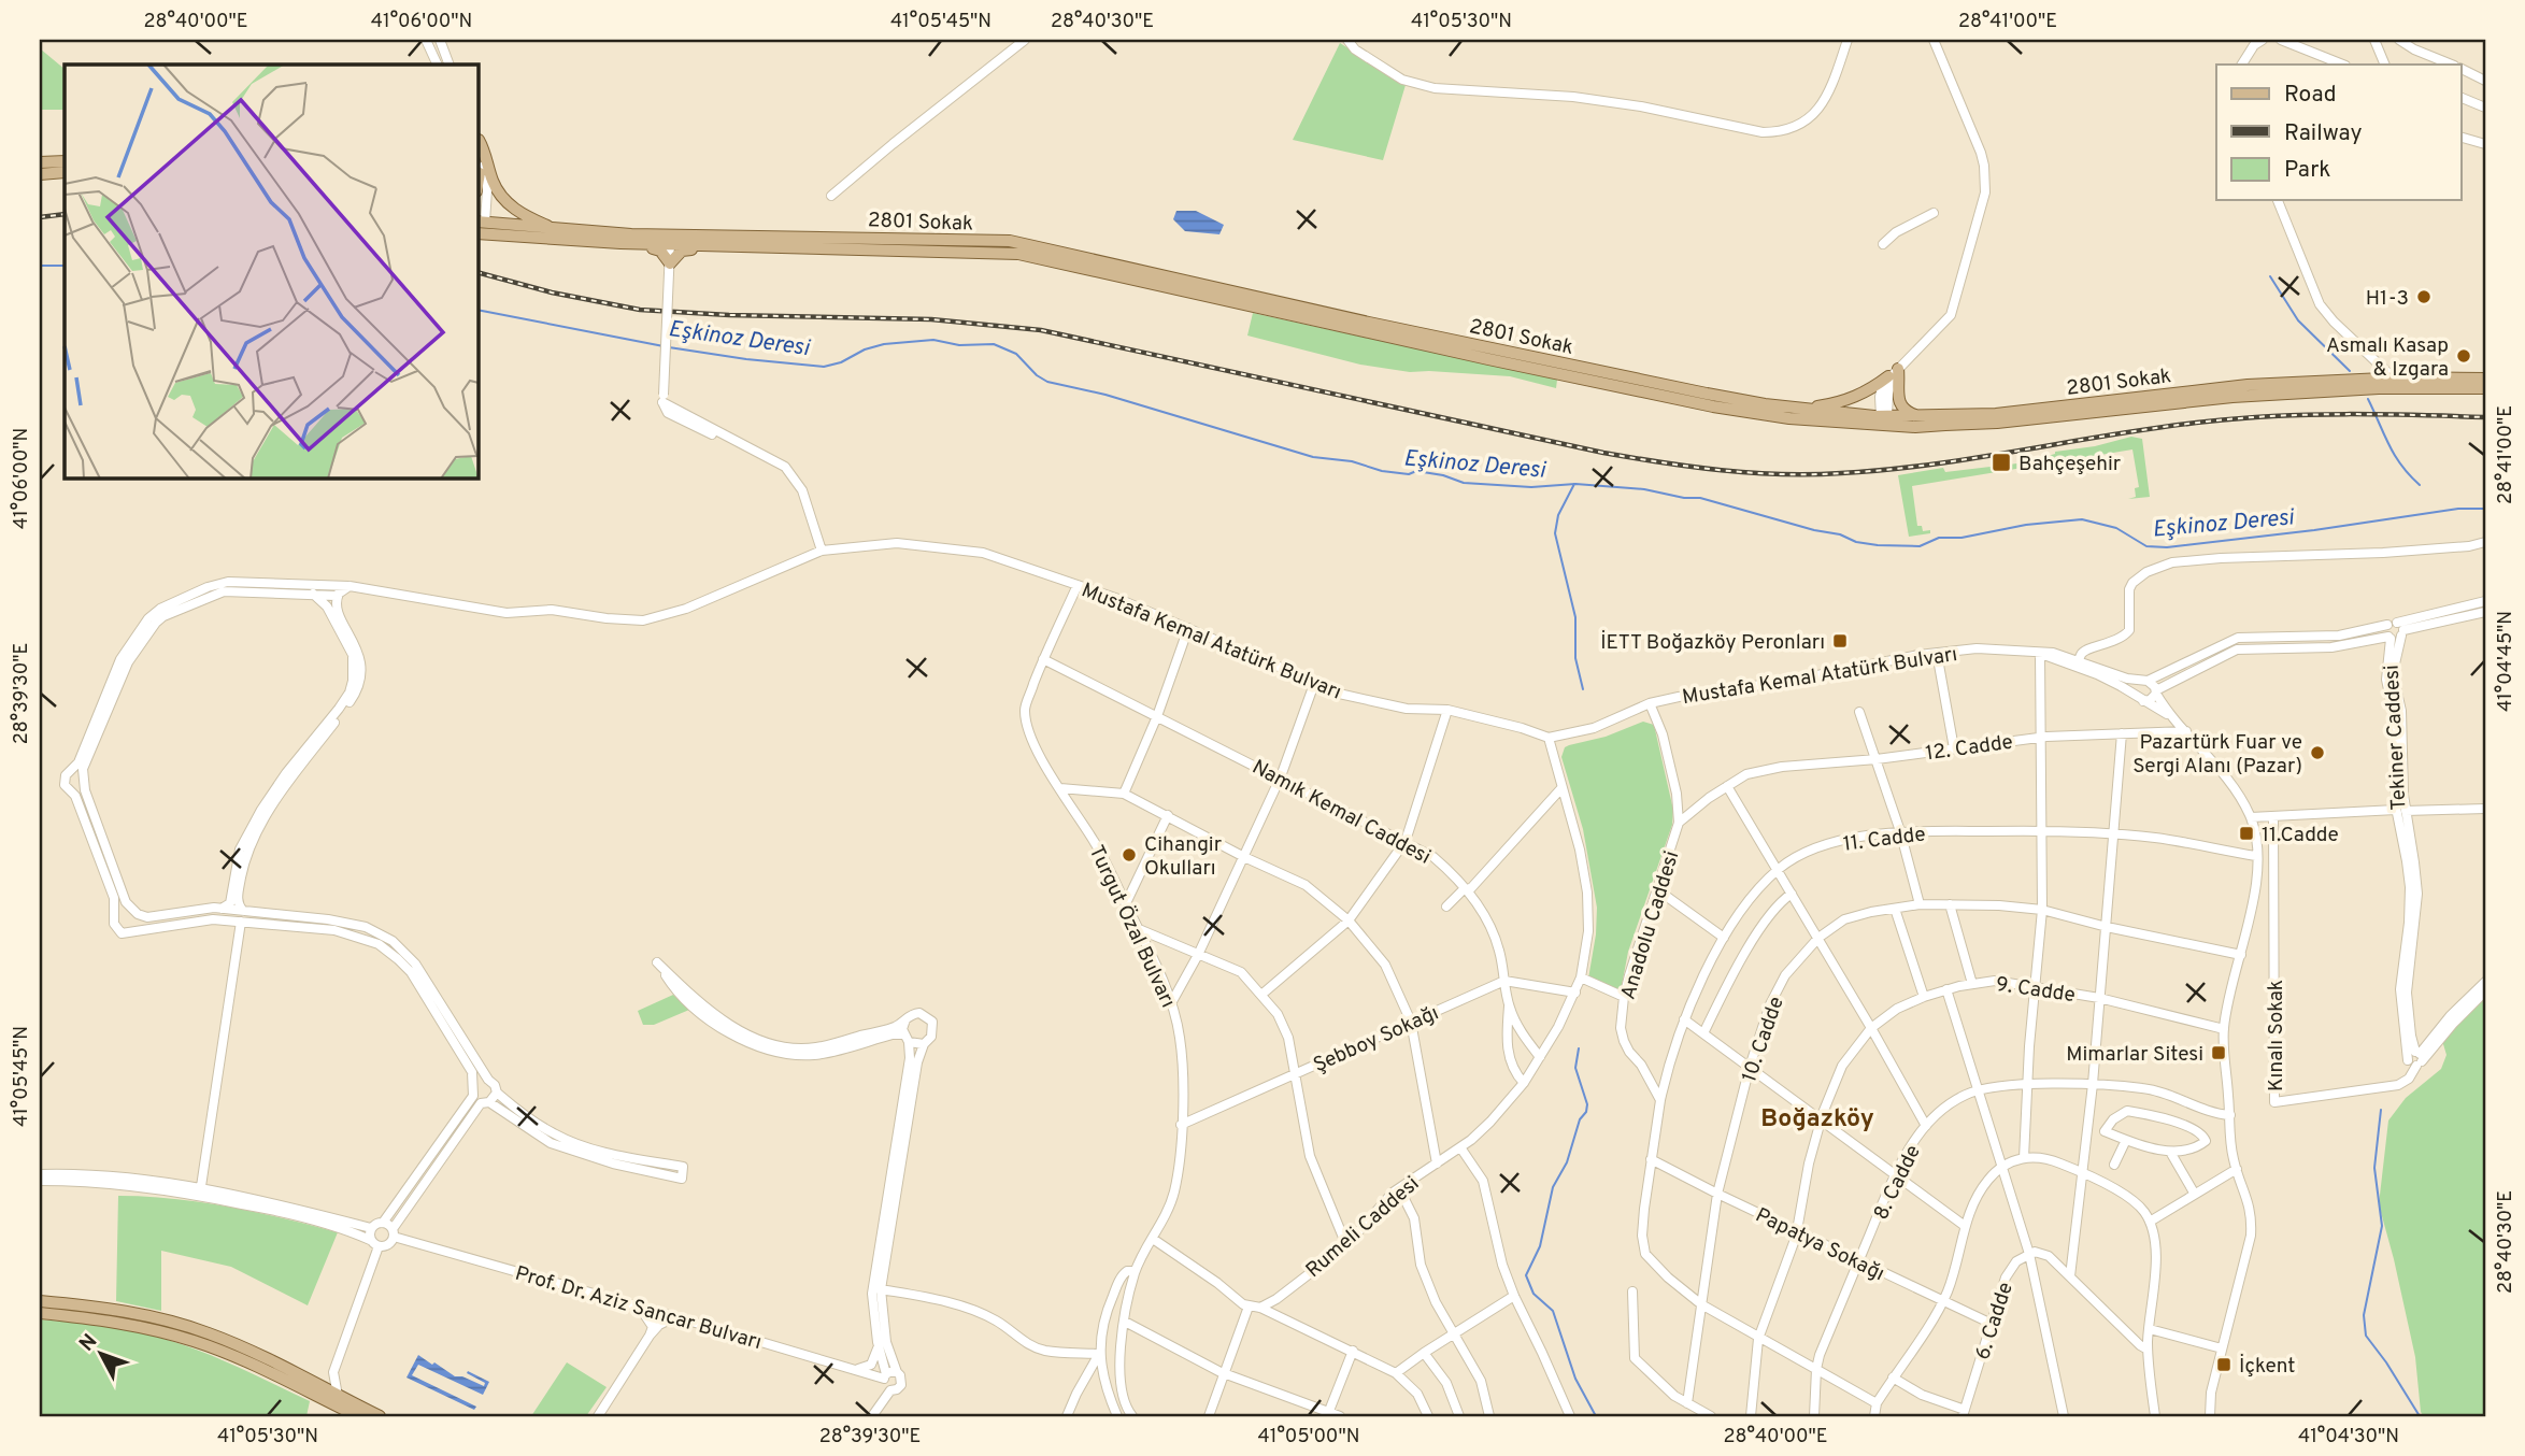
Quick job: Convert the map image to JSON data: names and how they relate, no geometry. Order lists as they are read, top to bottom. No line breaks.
{"streets":{"main road":["2801 Sokak"],"street":["Mustafa Kemal Atatürk Bulvarı","Tekiner Caddesi","12. Cadde","Namık Kemal Caddesi","11. Cadde","Anadolu Caddesi","Turgut Özal Bulvarı","9. Cadde","Kınalı Sokak","Şebboy Sokağı","10. Cadde","8. Cadde","Rumeli Caddesi","Papatya Sokağı","Prof. Dr. Aziz Sancar Bulvarı","6. Cadde"]},"crossings":[["Mustafa Kemal Atatürk Bulvarı","Anadolu Caddesi"],["Mustafa Kemal Atatürk Bulvarı","Turgut Özal Bulvarı"],["Mustafa Kemal Atatürk Bulvarı","Rumeli Caddesi"],["Tekiner Caddesi","Kınalı Sokak"],["12. Cadde","Anadolu Caddesi"],["Namık Kemal Caddesi","Turgut Özal Bulvarı"],["Namık Kemal Caddesi","Şebboy Sokağı"],["Namık Kemal Caddesi","Rumeli Caddesi"],["11. Cadde","Anadolu Caddesi"],["Turgut Özal Bulvarı","Şebboy Sokağı"],["9. Cadde","Papatya Sokağı"],["10. Cadde","Papatya Sokağı"],["8. Cadde","Papatya Sokağı"],["Papatya Sokağı","6. Cadde"]],"districts":["Boğazköy"],"water":["Eşkinoz Deresi"],"places":{"other":["H1-3","Asmalı Kasap & Izgara","Pazartürk Fuar ve Sergi Alanı (Pazar)","Cihangir Okulları"],"transit":["Bahçeşehir","İETT Boğazköy Peronları","11.Cadde","Mimarlar Sitesi","İçkent"]},"legend":["Road","Railway","Park"],"north":"top left","coordinates":["28°40'00\"E","41°06'00\"N","41°05'45\"N","28°40'30\"E","41°05'30\"N","28°41'00\"E","41°04'45\"N","28°39'30\"E","41°05'00\"N","41°04'30\"N"]}
